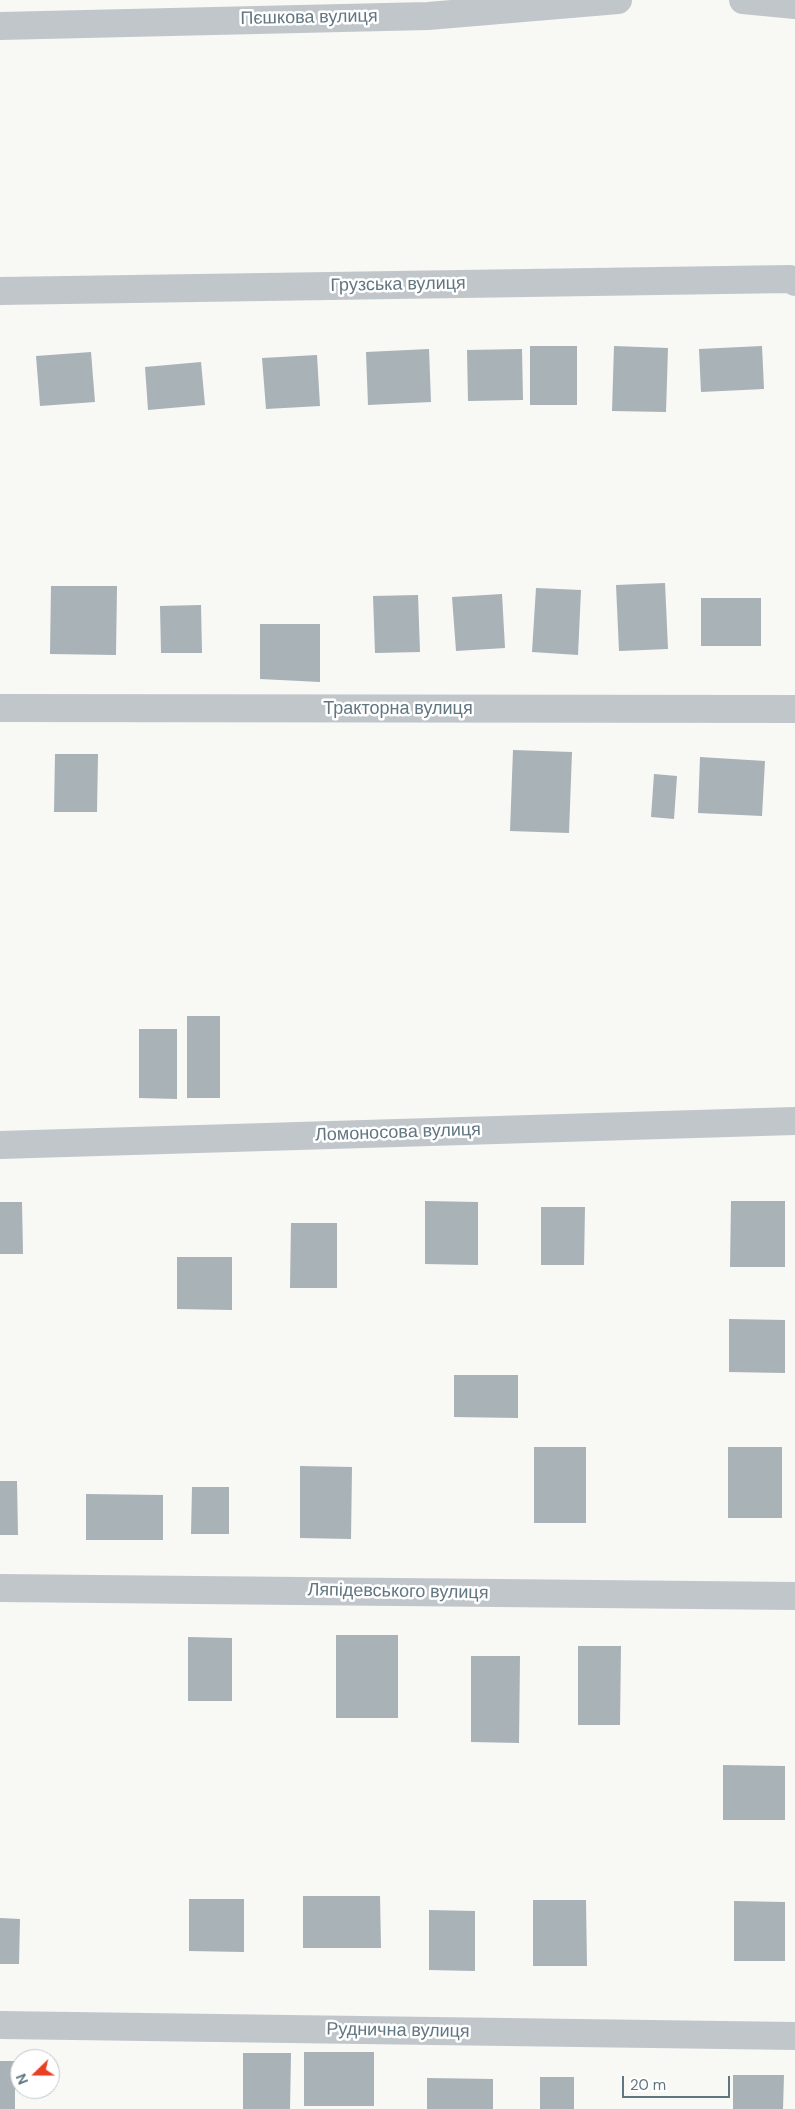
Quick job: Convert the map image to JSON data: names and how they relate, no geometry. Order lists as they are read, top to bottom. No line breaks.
{"streets":{"street":["Пєшкова вулиця","Грузська вулиця","Тракторна вулиця","Ломоносова вулиця","Ляпідевського вулиця","Руднична вулиця"]},"scale_bar":"20 m","north":"left"}
